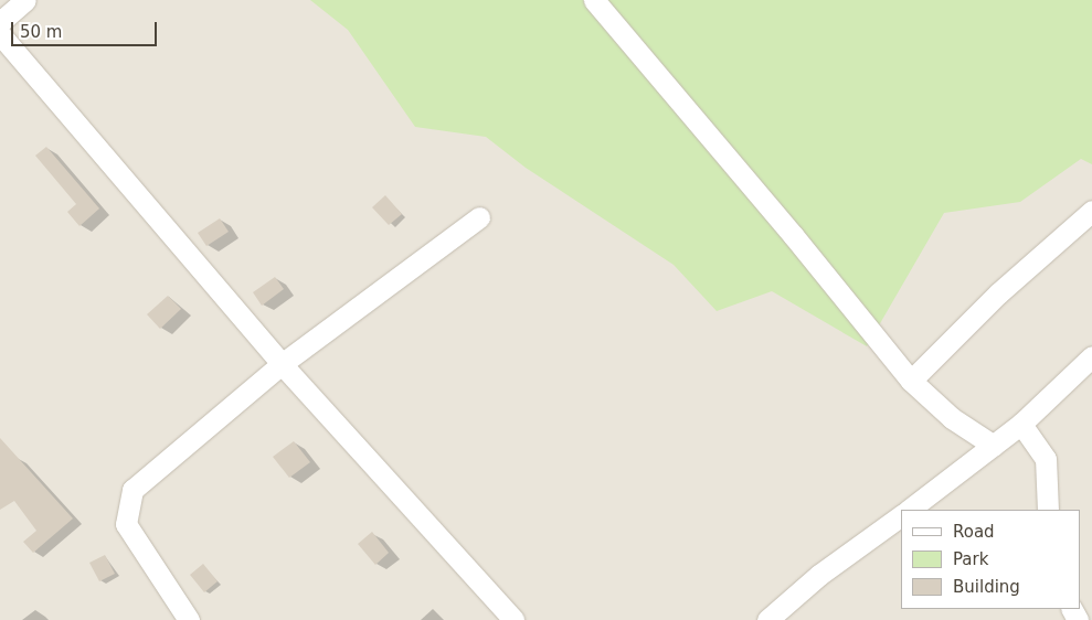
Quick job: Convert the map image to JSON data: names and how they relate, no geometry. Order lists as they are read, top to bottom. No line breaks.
{"legend":["Road","Park","Building"],"scale_bar":"50 m"}
